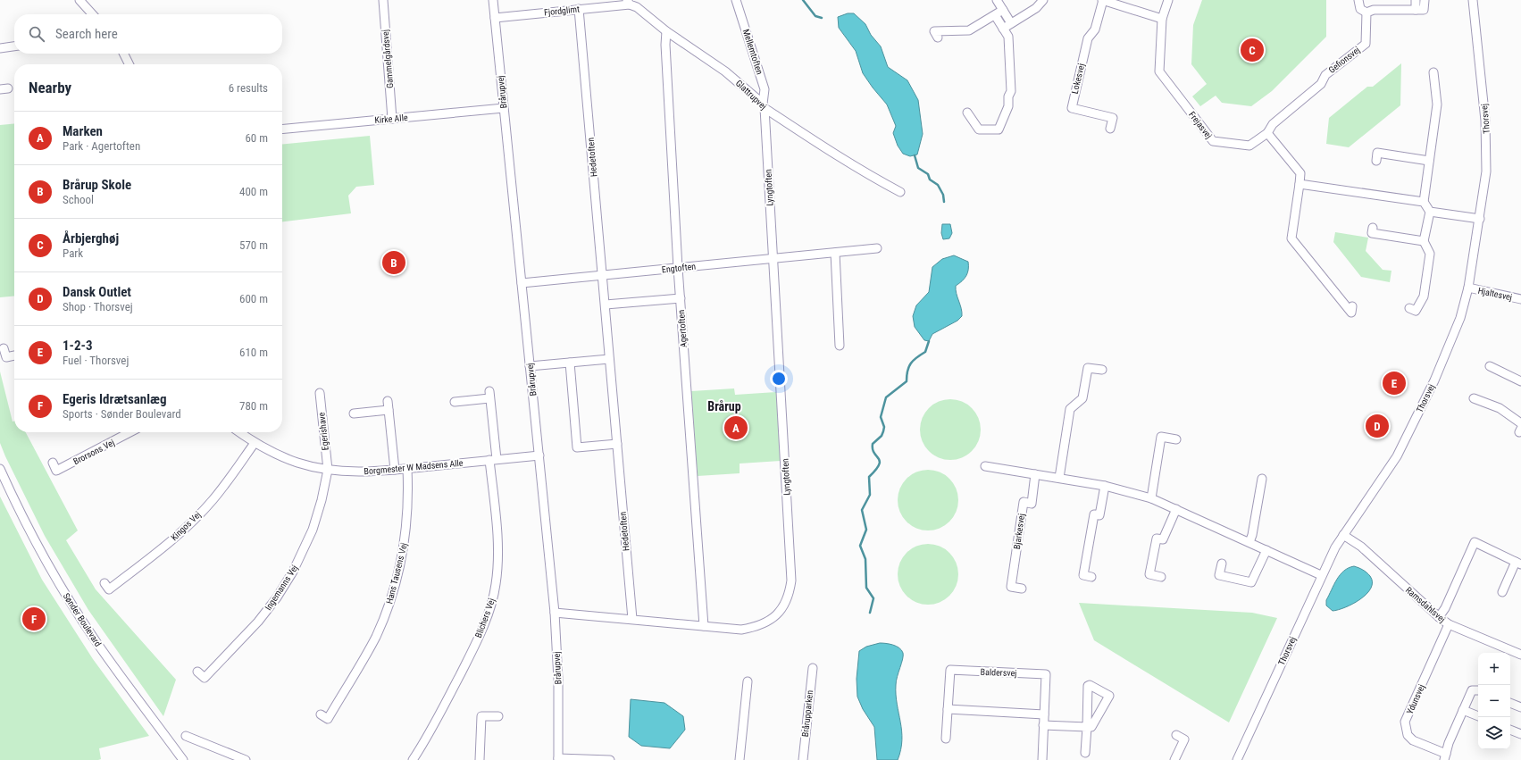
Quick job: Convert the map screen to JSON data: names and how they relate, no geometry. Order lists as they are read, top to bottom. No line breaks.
{"streets":{"street":["Fjordglimt","Mellemtoften","Gammelgårdsvej","Gefionsvej","Lokesvej","Brårupvej","Glattrupvej","Kirke Alle","Thorsvej","Frejasvej","Hedetoften","Lyngtoften","Engtoften","Hjaltesvej","Agertoften","Egerishave","Brorsons Vej","Borgmester W Madsens Alle","Kingos Vej","Bjarkesvej","Hans Tausens Vej","Ingemanns Vej","Ramsdahlsvej","Blichers Vej","Sønder Boulevard","Baldersvej","Ydunsvej","Brårupparken"]},"crossings":[["Fjordglimt","Brårupvej"],["Fjordglimt","Glattrupvej"],["Fjordglimt","Hedetoften"],["Mellemtoften","Glattrupvej"],["Mellemtoften","Lyngtoften"],["Gammelgårdsvej","Kirke Alle"],["Gefionsvej","Frejasvej"],["Lokesvej","Frejasvej"],["Brårupvej","Kirke Alle"],["Brårupvej","Lyngtoften"],["Brårupvej","Engtoften"],["Brårupvej","Borgmester W Madsens Alle"],["Glattrupvej","Lyngtoften"],["Glattrupvej","Agertoften"],["Thorsvej","Hjaltesvej"],["Thorsvej","Ramsdahlsvej"],["Hedetoften","Lyngtoften"],["Hedetoften","Engtoften"],["Lyngtoften","Engtoften"],["Lyngtoften","Agertoften"],["Engtoften","Agertoften"],["Egerishave","Borgmester W Madsens Alle"],["Egerishave","Ingemanns Vej"],["Borgmester W Madsens Alle","Kingos Vej"],["Borgmester W Madsens Alle","Hans Tausens Vej"],["Borgmester W Madsens Alle","Ingemanns Vej"],["Borgmester W Madsens Alle","Blichers Vej"],["Ramsdahlsvej","Ydunsvej"]],"districts":["Brårup"],"page":{"search":"Search here","pins":["C","B","E","D","A","F"],"heading":["Nearby","6 results"],"list":[{"mark":"A","name":"Marken","note":"Park · Agertoften","value":"60 m"},{"mark":"B","name":"Brårup Skole","note":"School","value":"400 m"},{"mark":"C","name":"Årbjerghøj","note":"Park","value":"570 m"},{"mark":"D","name":"Dansk Outlet","note":"Shop · Thorsvej","value":"600 m"},{"mark":"E","name":"1-2-3","note":"Fuel · Thorsvej","value":"610 m"},{"mark":"F","name":"Egeris Idrætsanlæg","note":"Sports · Sønder Boulevard","value":"780 m"}],"map_buttons":["+","−"]}}
